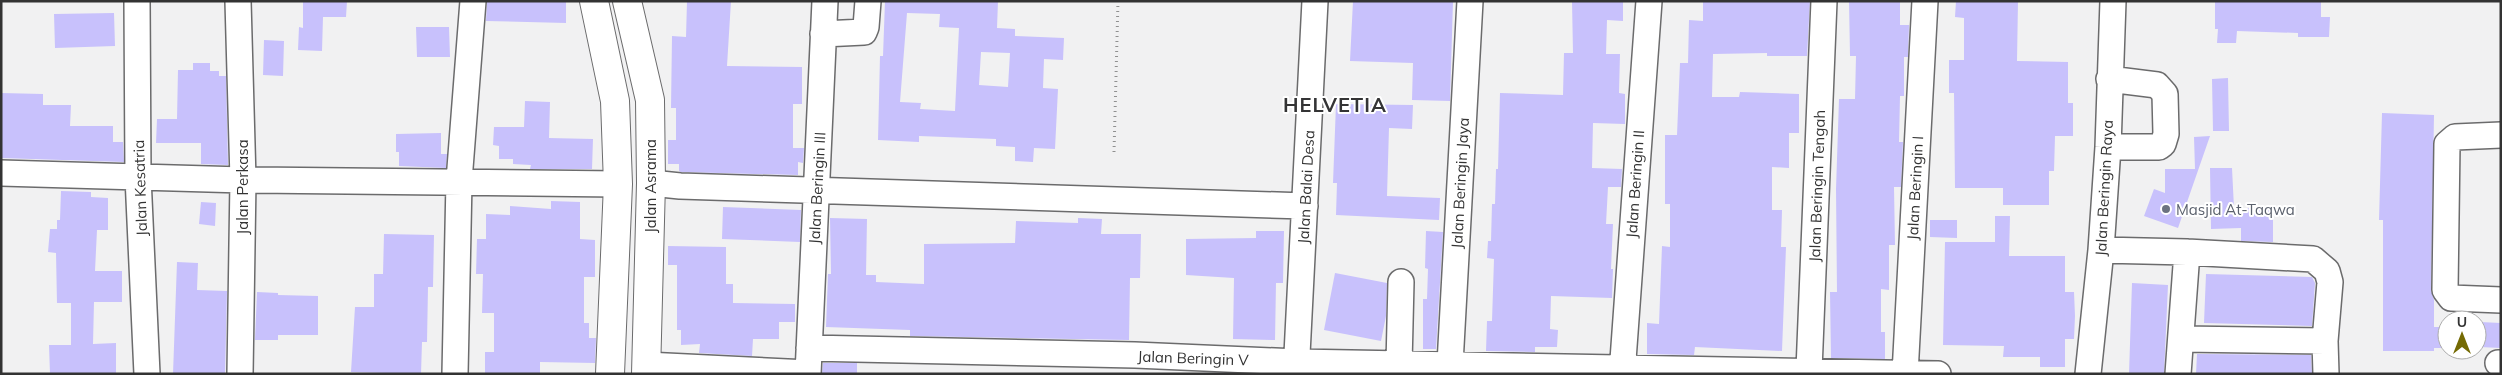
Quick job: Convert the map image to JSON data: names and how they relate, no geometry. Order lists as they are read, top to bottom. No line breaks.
{"streets":{"highway":["Jalan Asrama"],"street":["Jalan Beringin Jaya","Jalan Beringin II","Jalan Beringin Tengah","Jalan Perkasa","Jalan Balai Desa","Jalan Kesatria","Jalan Beringin III","Jalan Beringin I","Jalan Beringin Raya","Jalan Beringin V"]},"crossings":[["Jalan Beringin Jaya","Jalan Beringin V"],["Jalan Beringin II","Jalan Beringin V"],["Jalan Beringin Tengah","Jalan Beringin V"],["Jalan Balai Desa","Jalan Beringin V"],["Jalan Beringin III","Jalan Beringin V"],["Jalan Beringin I","Jalan Beringin V"]],"districts":["HELVETIA"],"places":["Masjid At-Taqwa"],"north":"top"}
